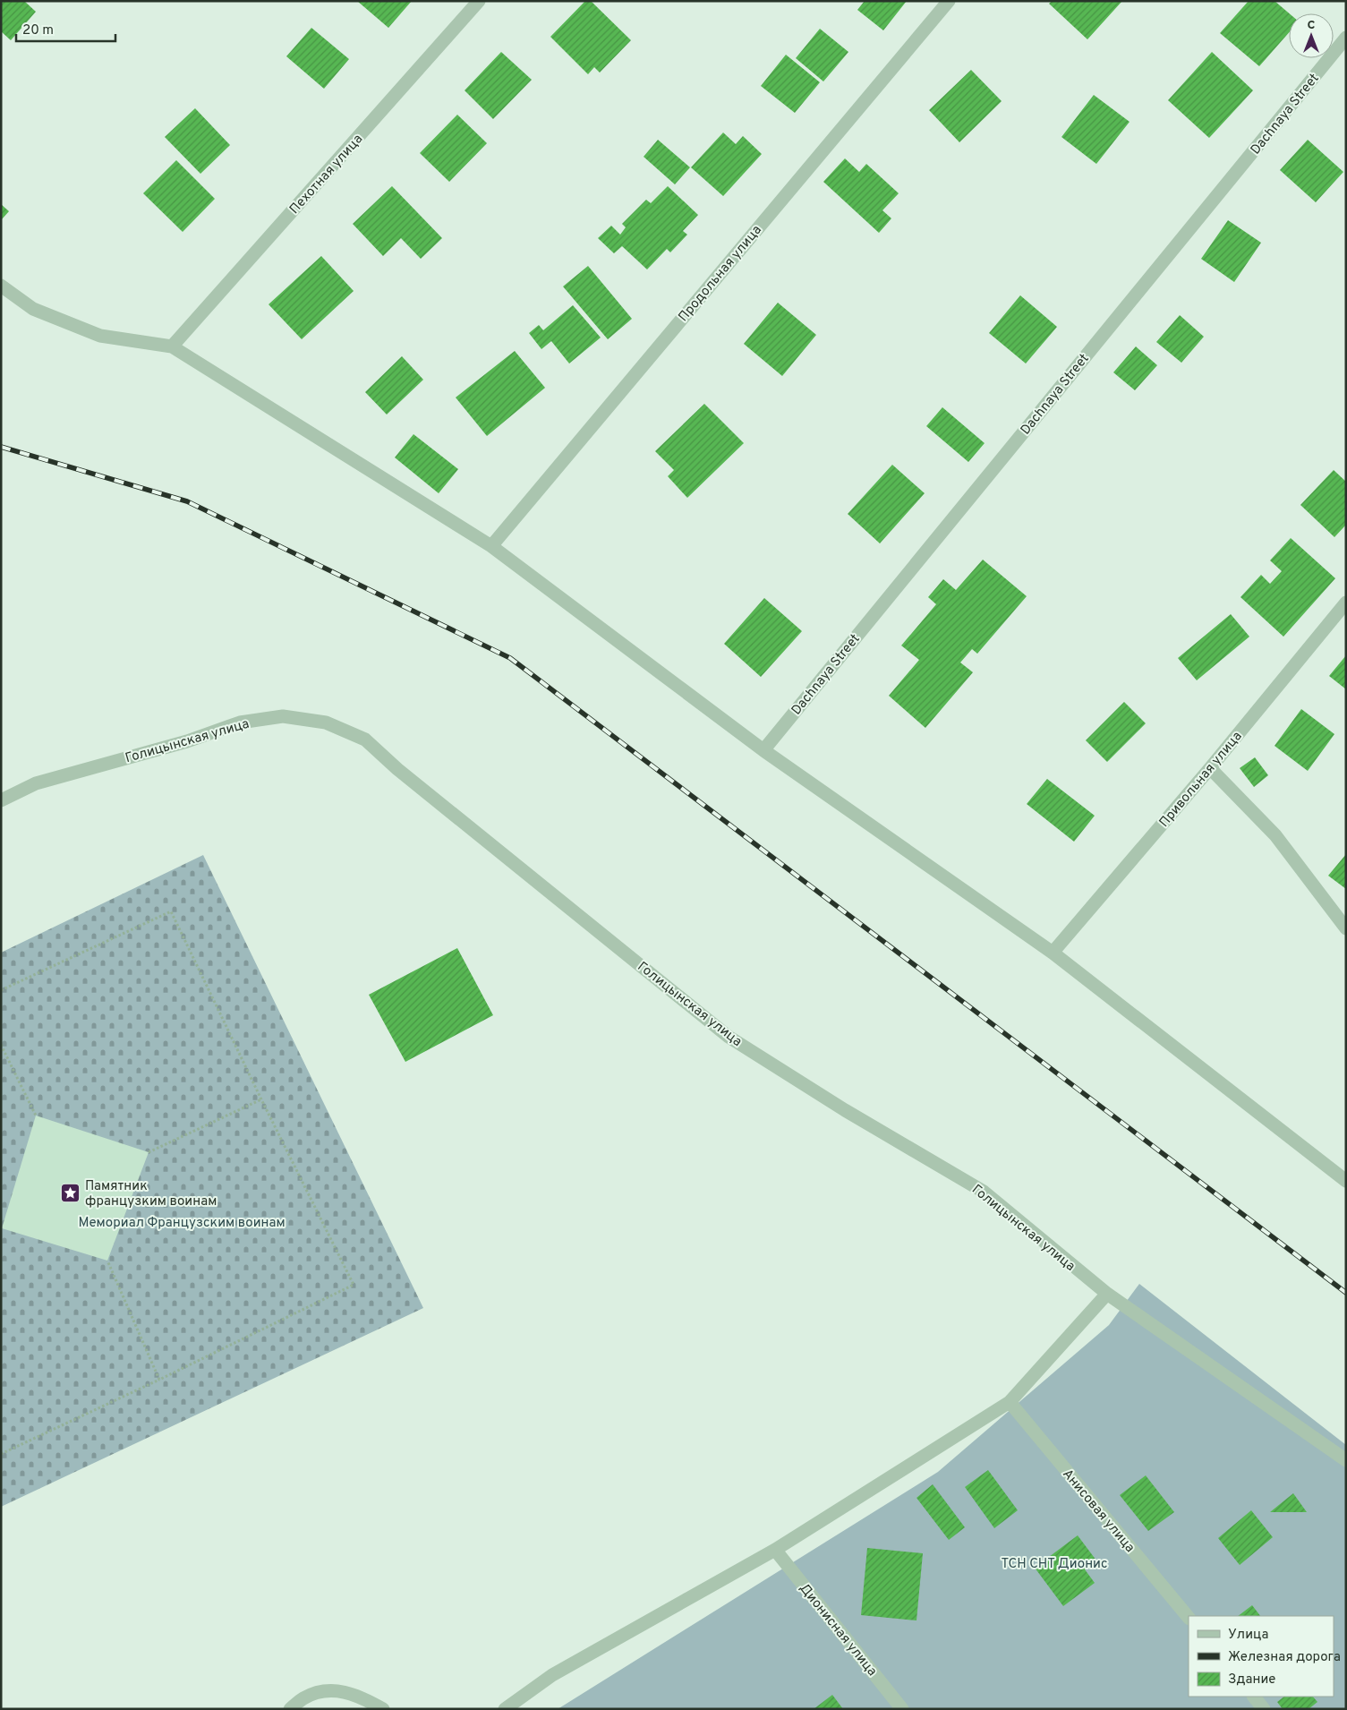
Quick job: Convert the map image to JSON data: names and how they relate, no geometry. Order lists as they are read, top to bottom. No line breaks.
{"streets":{"street":["Dachnaya Street","Пехотная улица","Продольная улица","Голицынская улица","Привольная улица","Анисовая улица","Дионисная улица"]},"parks":["Мемориал Французским воинам","ТСН СНТ Дионис"],"places":{"place":["Памятник французким воинам"]},"legend":["Улица","Железная дорога","Здание"],"scale_bar":"20 m","north":"top"}
